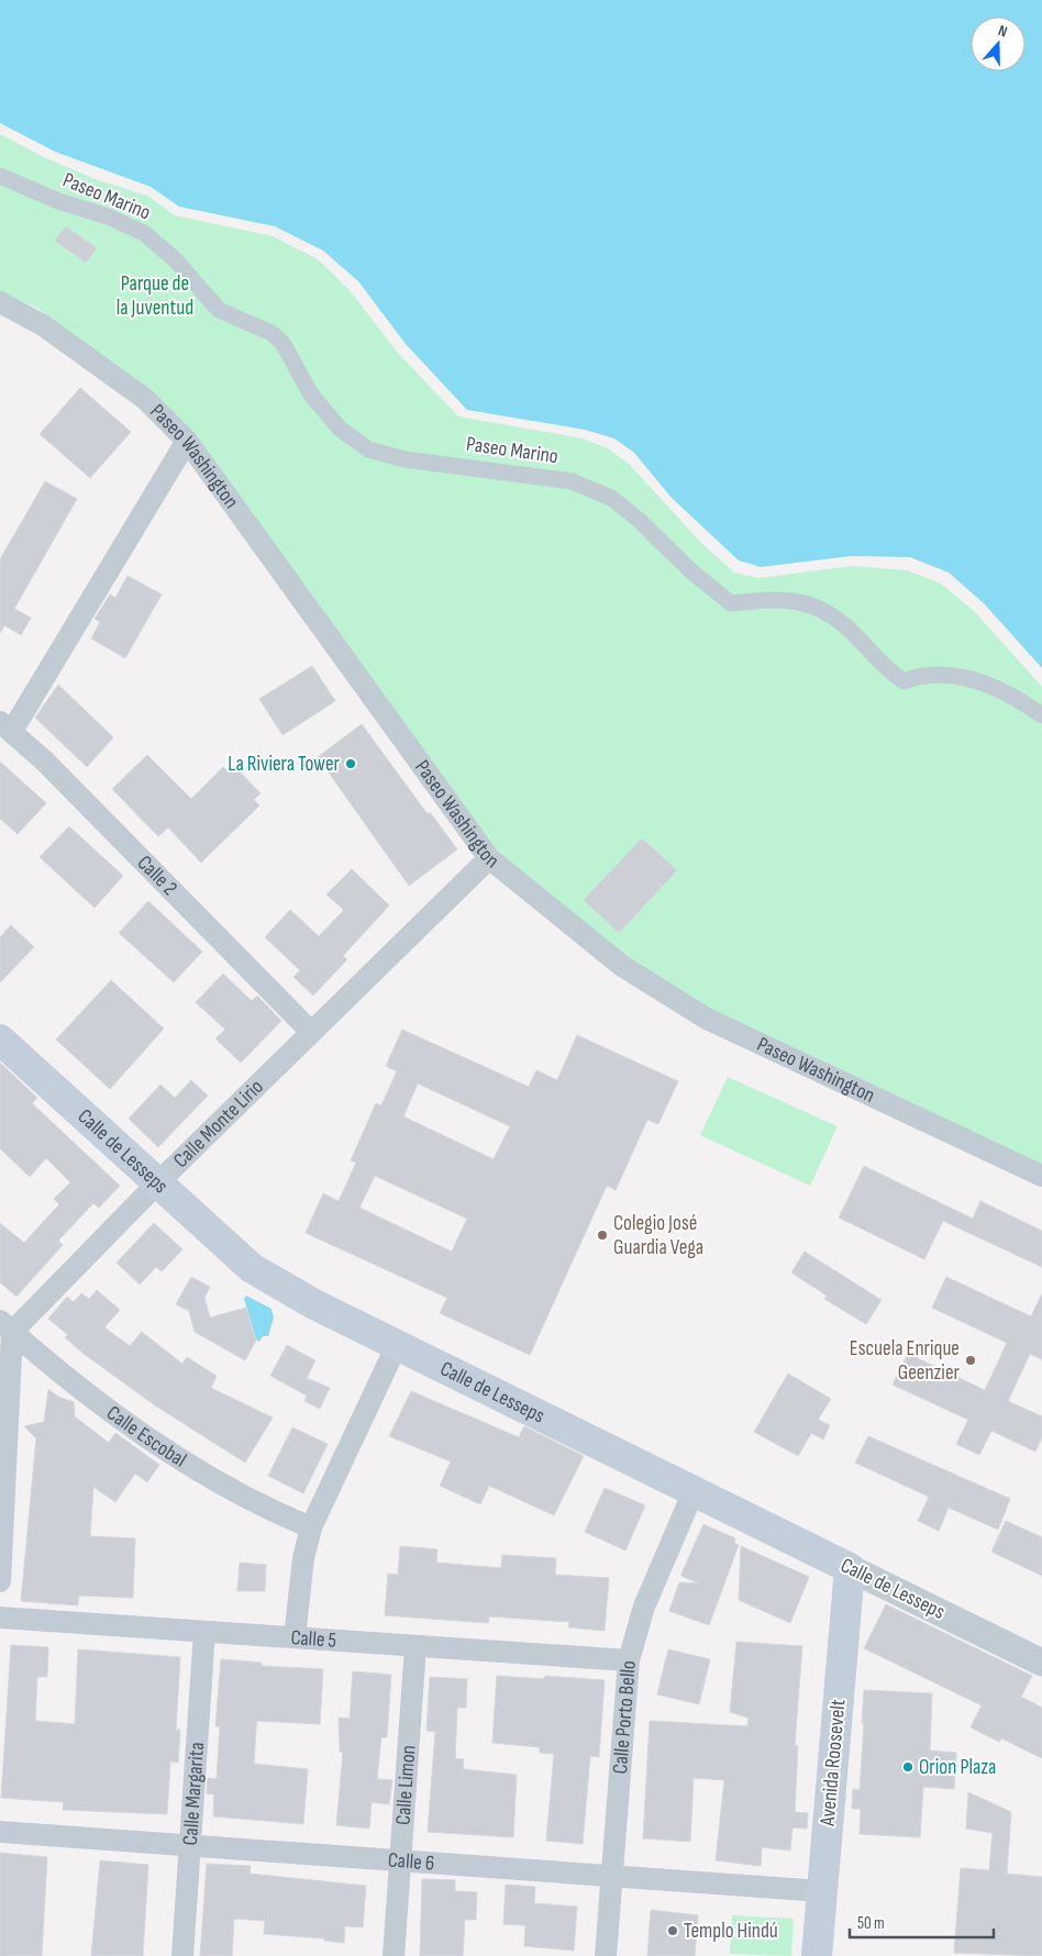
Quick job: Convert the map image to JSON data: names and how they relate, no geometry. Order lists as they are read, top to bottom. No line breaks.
{"streets":{"main road":["Calle de Lesseps","Avenida Roosevelt"],"street":["Paseo Marino","Paseo Washington","Calle 2","Calle Monte Lirio","Calle Escobal","Calle 5","Calle Porto Bello","Calle Limon","Calle Margarita","Calle 6"]},"crossings":[["Paseo Washington","Calle Monte Lirio"],["Calle 2","Calle Monte Lirio"],["Calle Monte Lirio","Calle de Lesseps"],["Calle Monte Lirio","Calle Escobal"],["Calle de Lesseps","Calle Porto Bello"],["Calle de Lesseps","Avenida Roosevelt"],["Calle 5","Calle Porto Bello"],["Calle 5","Calle Limon"],["Calle 5","Calle Margarita"],["Calle Porto Bello","Calle 6"],["Avenida Roosevelt","Calle 6"],["Calle Limon","Calle 6"],["Calle Margarita","Calle 6"]],"parks":["Parque de la Juventud"],"places":["La Riviera Tower","Colegio José Guardia Vega","Escuela Enrique Geenzier","Orion Plaza","Templo Hindú"],"scale_bar":"50 m","north":"top"}
